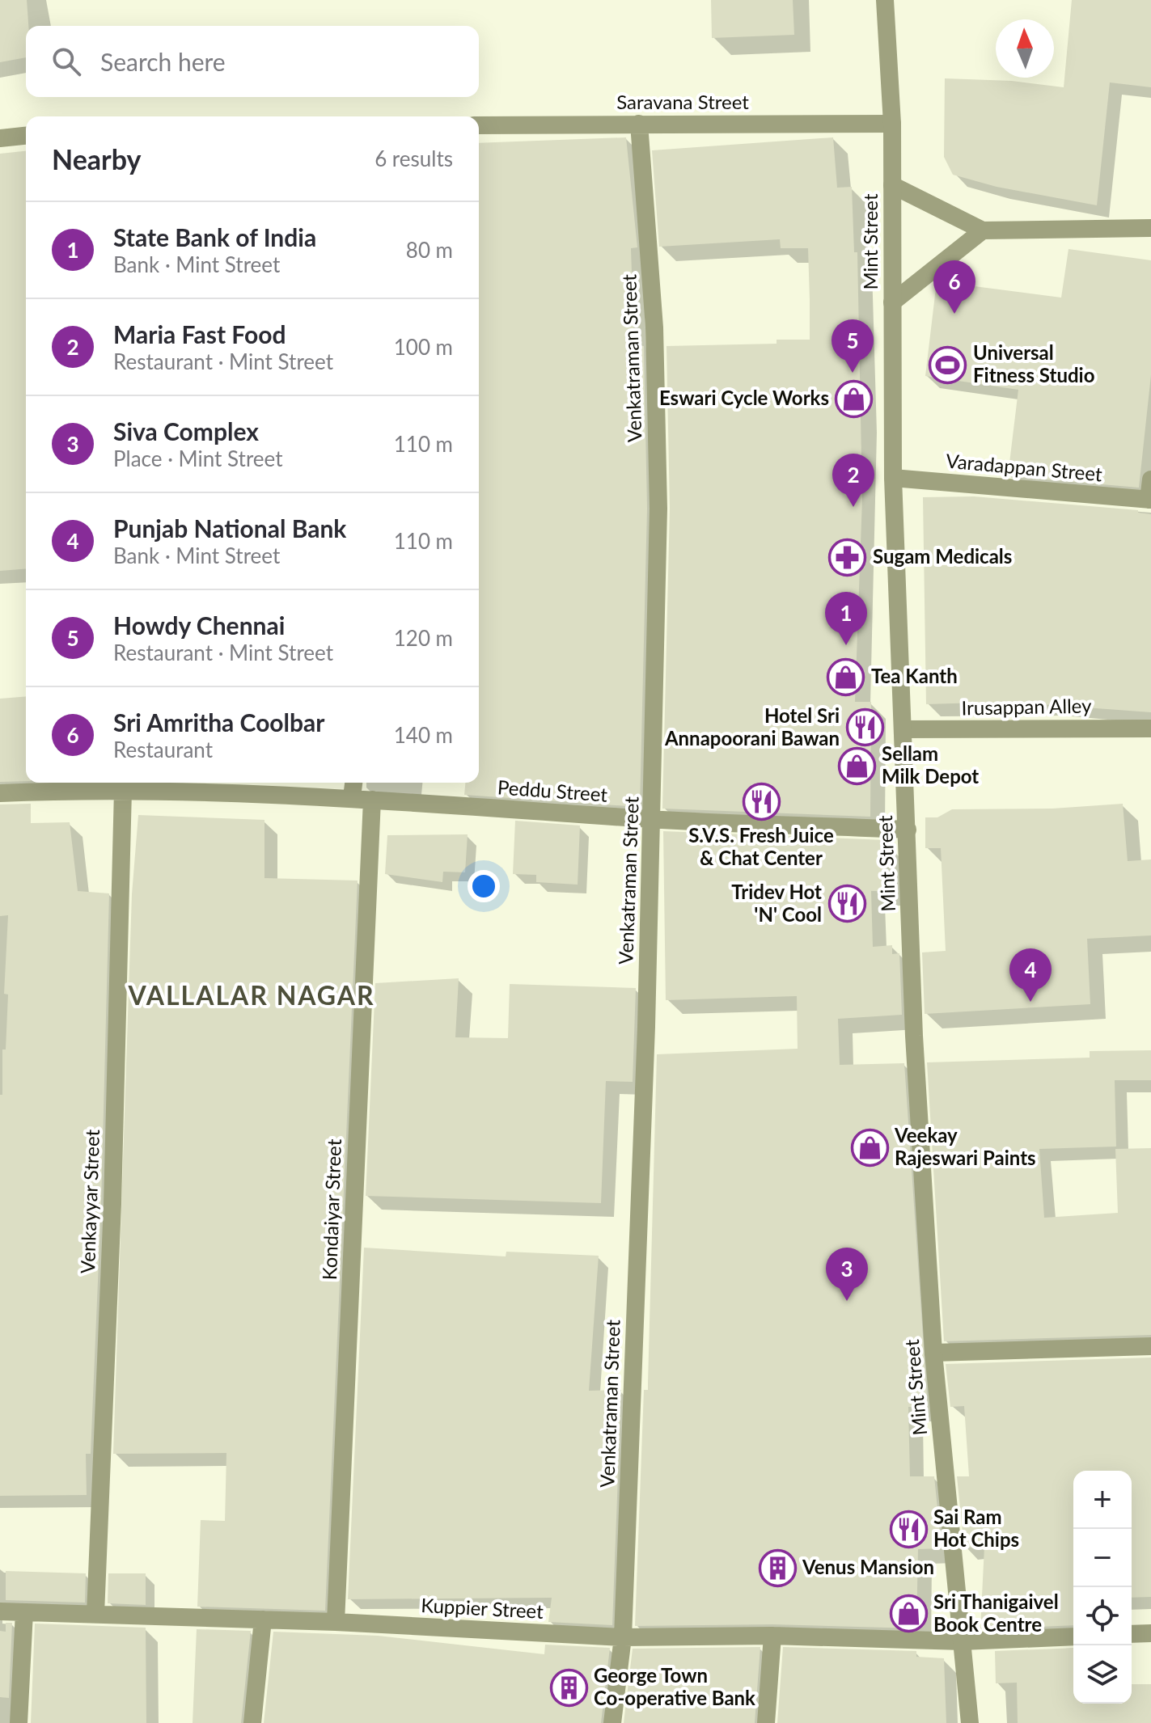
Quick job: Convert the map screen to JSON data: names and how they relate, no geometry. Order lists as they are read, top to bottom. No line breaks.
{"streets":{"street":["Saravana Street","Mint Street","Venkatraman Street","Varadappan Street","Irusappan Alley","Peddu Street","Venkayyar Street","Kondaiyar Street","Kuppier Street"]},"crossings":[["Saravana Street","Mint Street"],["Saravana Street","Venkatraman Street"],["Mint Street","Varadappan Street"],["Mint Street","Irusappan Alley"],["Mint Street","Peddu Street"],["Mint Street","Kuppier Street"],["Venkatraman Street","Peddu Street"],["Venkatraman Street","Kuppier Street"],["Peddu Street","Venkayyar Street"],["Peddu Street","Kondaiyar Street"],["Venkayyar Street","Kuppier Street"],["Kondaiyar Street","Kuppier Street"]],"districts":["VALLALAR NAGAR"],"places":{"sports":["Universal Fitness Studio"],"shop":["Eswari Cycle Works","Tea Kanth","Sellam Milk Depot","Veekay Rajeswari Paints","Sri Thanigaivel Book Centre"],"pharmacy":["Sugam Medicals"],"restaurant":["Hotel Sri Annapoorani Bawan","S.V.S. Fresh Juice & Chat Center","Tridev Hot 'N' Cool","Sai Ram Hot Chips"],"building":["Venus Mansion","George Town Co-operative Bank"]},"north":"top","page":{"search":"Search here","heading":["Nearby","6 results"],"list":[{"mark":"1","name":"State Bank of India","note":"Bank · Mint Street","value":"80 m"},{"mark":"2","name":"Maria Fast Food","note":"Restaurant · Mint Street","value":"100 m"},{"mark":"3","name":"Siva Complex","note":"Place · Mint Street","value":"110 m"},{"mark":"4","name":"Punjab National Bank","note":"Bank · Mint Street","value":"110 m"},{"mark":"5","name":"Howdy Chennai","note":"Restaurant · Mint Street","value":"120 m"},{"mark":"6","name":"Sri Amritha Coolbar","note":"Restaurant","value":"140 m"}],"pins":["6","5","2","1","4","3"],"map_buttons":["+","−"]}}
